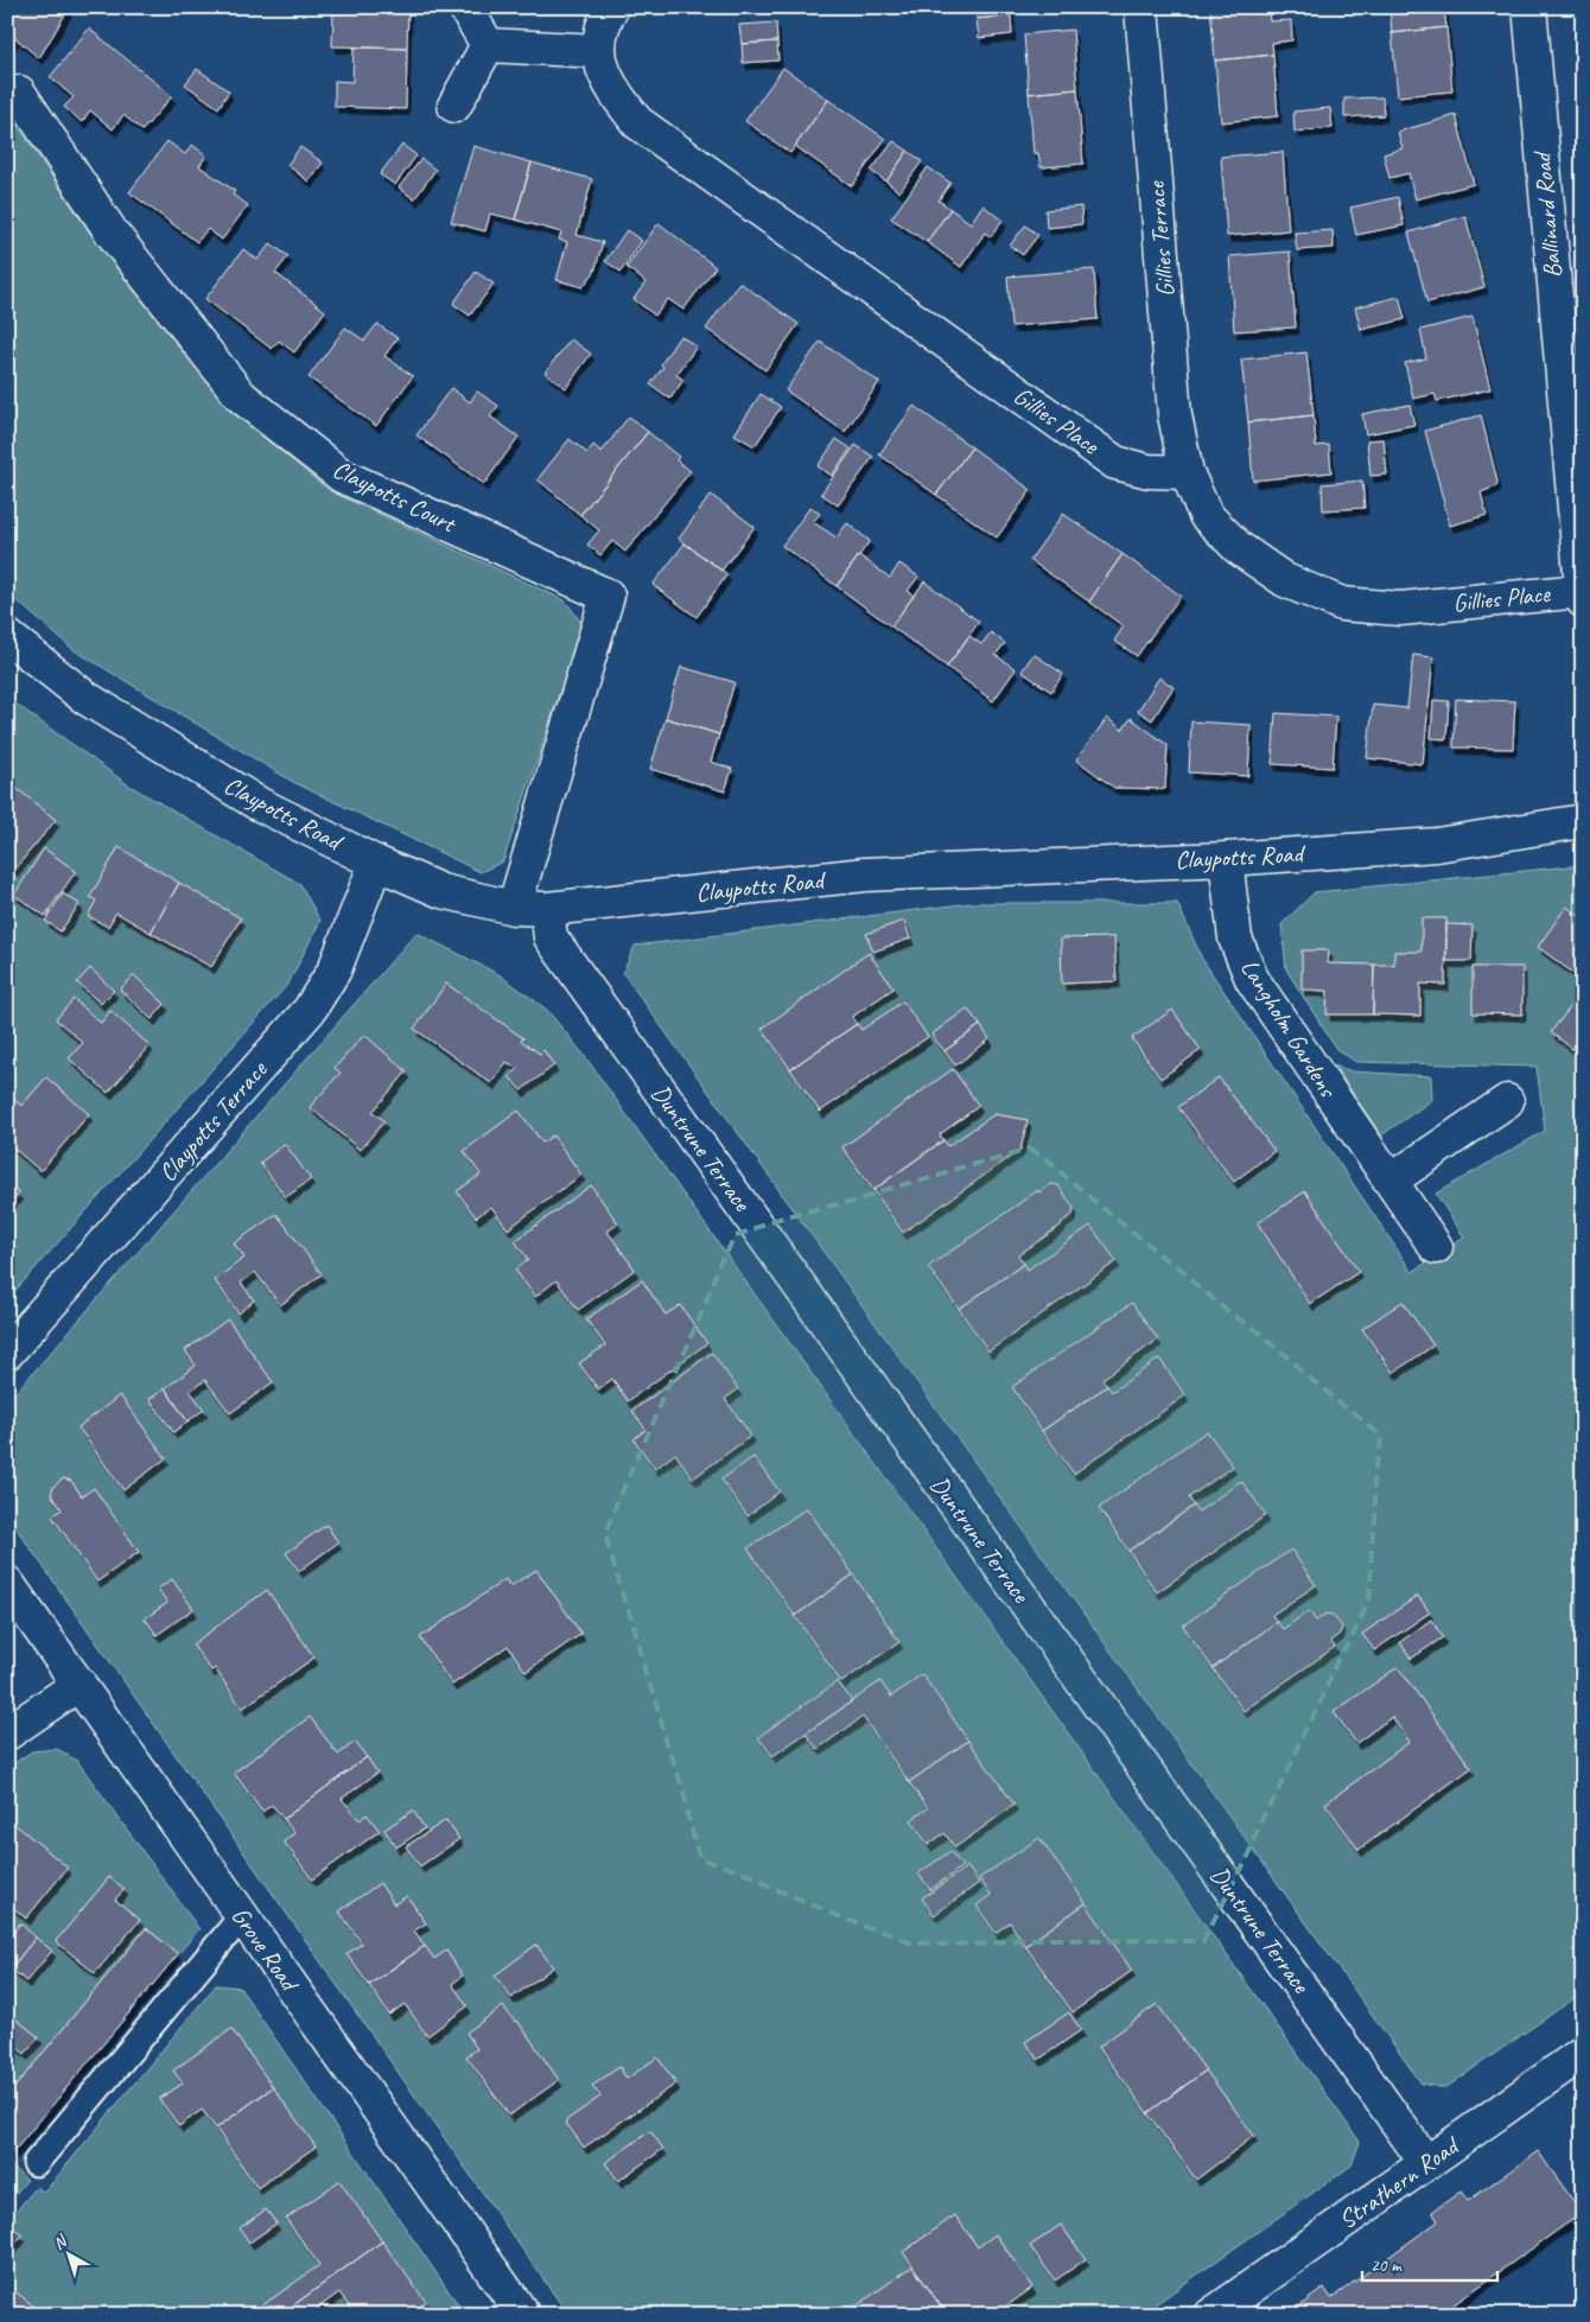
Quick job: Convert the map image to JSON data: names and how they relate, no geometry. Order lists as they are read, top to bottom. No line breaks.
{"streets":{"street":["Ballinard Road","Gillies Terrace","Gillies Place","Claypotts Court","Claypotts Road","Langholm Gardens","Claypotts Terrace","Duntrune Terrace","Grove Road","Strathern Road"]},"crossings":[["Ballinard Road","Gillies Place"],["Gillies Terrace","Gillies Place"],["Claypotts Court","Claypotts Road"],["Claypotts Road","Langholm Gardens"],["Claypotts Road","Claypotts Terrace"],["Claypotts Road","Duntrune Terrace"],["Duntrune Terrace","Strathern Road"]],"scale_bar":"20 m","north":"top left"}
